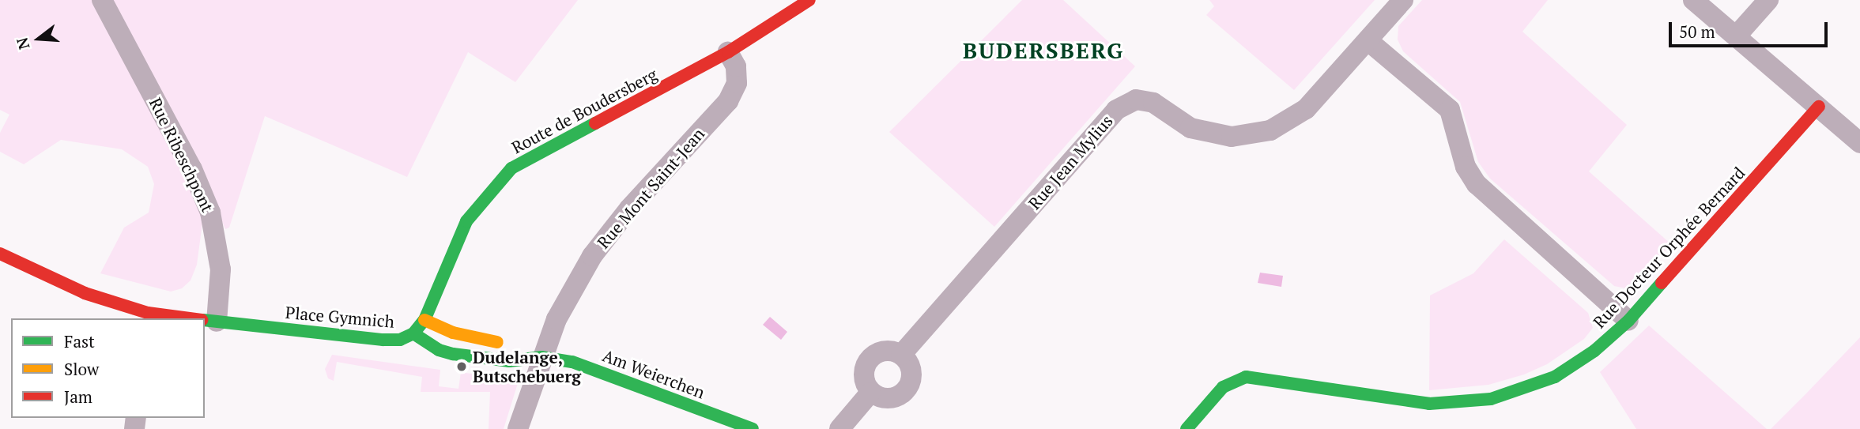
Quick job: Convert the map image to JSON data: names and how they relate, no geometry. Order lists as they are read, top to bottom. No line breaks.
{"streets":{"main road":["Route de Boudersberg","Rue Docteur Orphée Bernard","Place Gymnich","Am Weierchen"],"street":["Rue Ribeschpont","Rue Jean Mylius","Rue Mont Saint-Jean"]},"crossings":[["Route de Boudersberg","Rue Mont Saint-Jean"],["Route de Boudersberg","Place Gymnich"],["Rue Ribeschpont","Place Gymnich"],["Rue Mont Saint-Jean","Place Gymnich"],["Rue Mont Saint-Jean","Am Weierchen"],["Place Gymnich","Am Weierchen"]],"districts":["BUDERSBERG"],"places":["Dudelange, Butschebuerg"],"legend":["Fast","Slow","Jam"],"scale_bar":"50 m","north":"left"}
